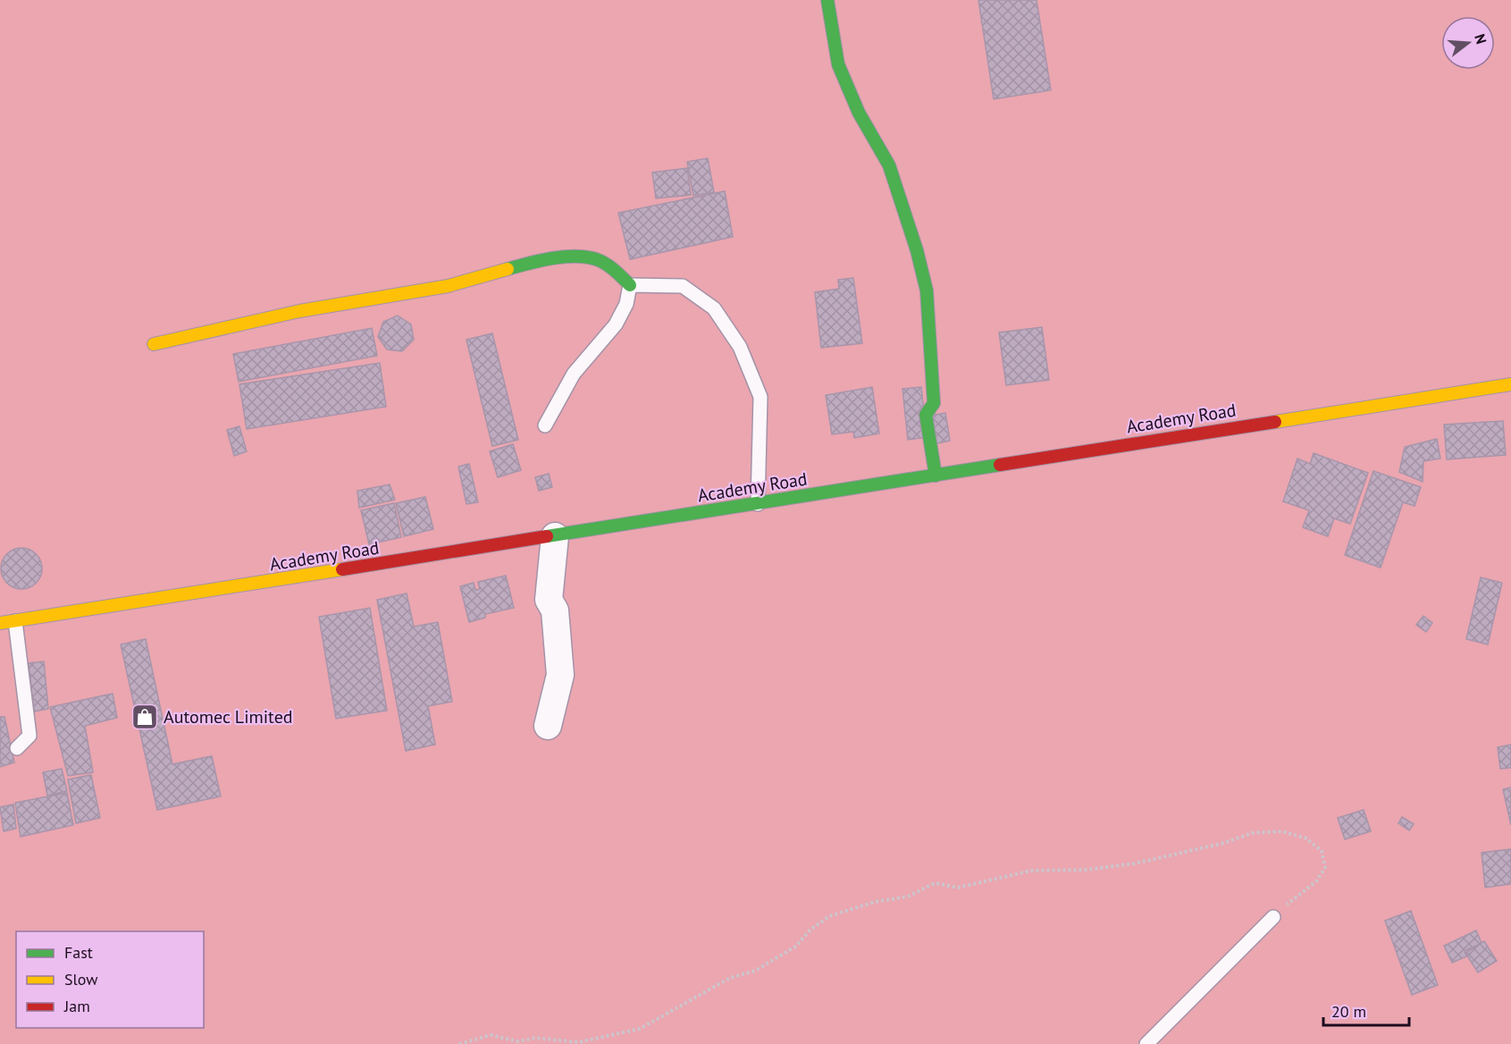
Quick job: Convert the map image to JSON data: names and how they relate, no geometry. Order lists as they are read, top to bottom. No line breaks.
{"streets":{"street":["Academy Road"]},"places":{"shop":["Automec Limited"]},"legend":["Fast","Slow","Jam"],"scale_bar":"20 m","north":"right"}
